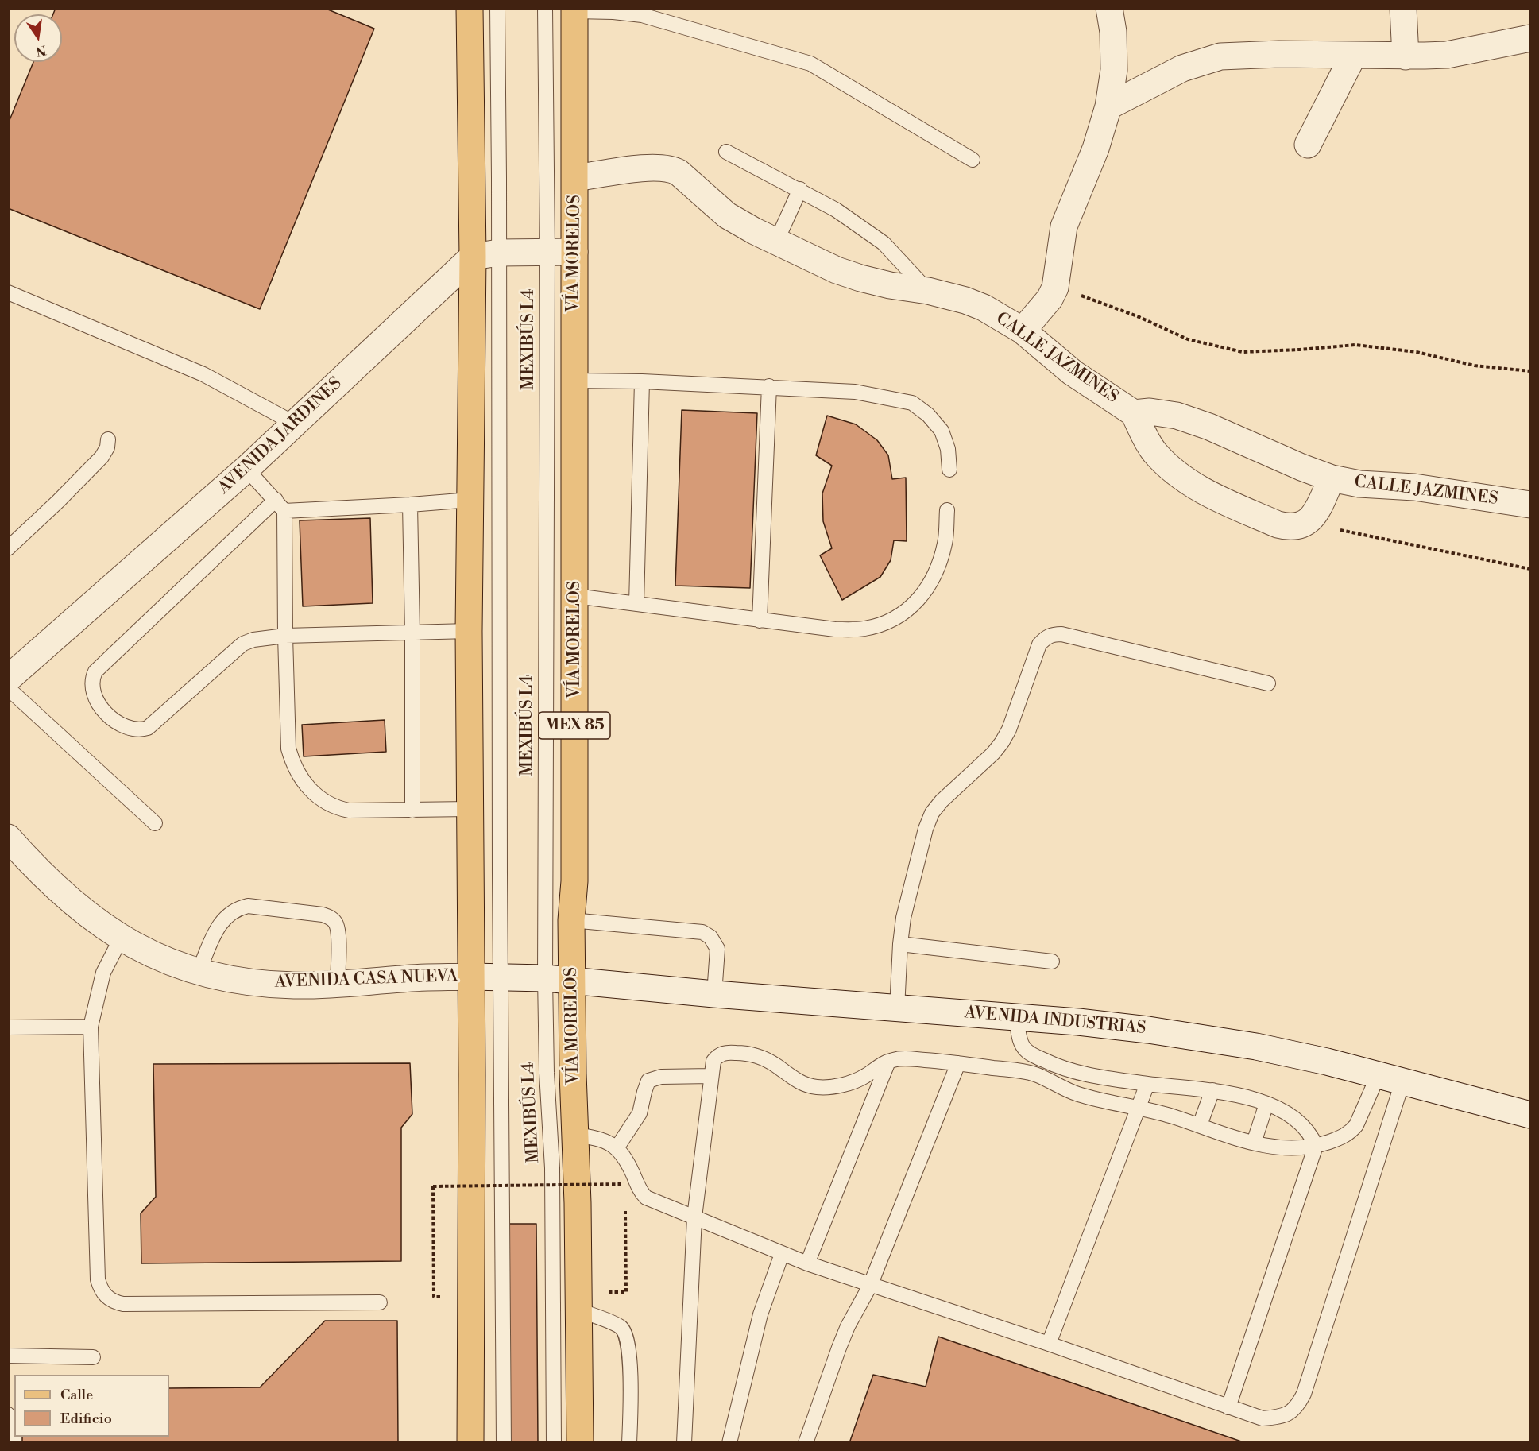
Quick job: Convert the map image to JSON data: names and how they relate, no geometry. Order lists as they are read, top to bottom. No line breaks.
{"streets":{"main road":["VÍA MORELOS","MEX 85"],"street":["CALLE JAZMINES","AVENIDA JARDINES","AVENIDA CASA NUEVA","AVENIDA INDUSTRIAS"],"lane":["MEXIBÚS L4"]},"crossings":[["VÍA MORELOS","CALLE JAZMINES"],["VÍA MORELOS","AVENIDA CASA NUEVA"],["VÍA MORELOS","AVENIDA INDUSTRIAS"],["MEXIBÚS L4","AVENIDA CASA NUEVA"],["AVENIDA CASA NUEVA","AVENIDA INDUSTRIAS"]],"legend":["Calle","Edificio"],"north":"bottom"}
